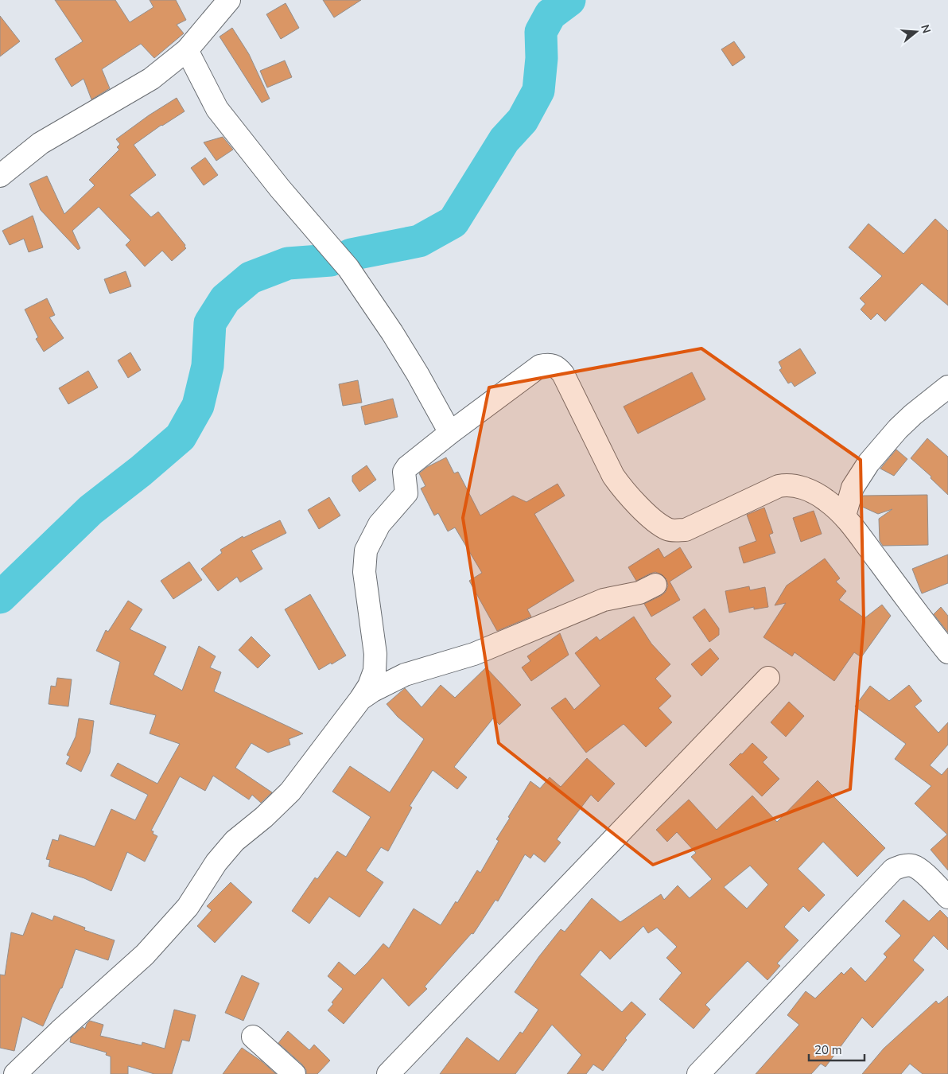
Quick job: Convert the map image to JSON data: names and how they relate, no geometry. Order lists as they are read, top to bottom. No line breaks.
{"scale_bar":"20 m","north":"right"}
